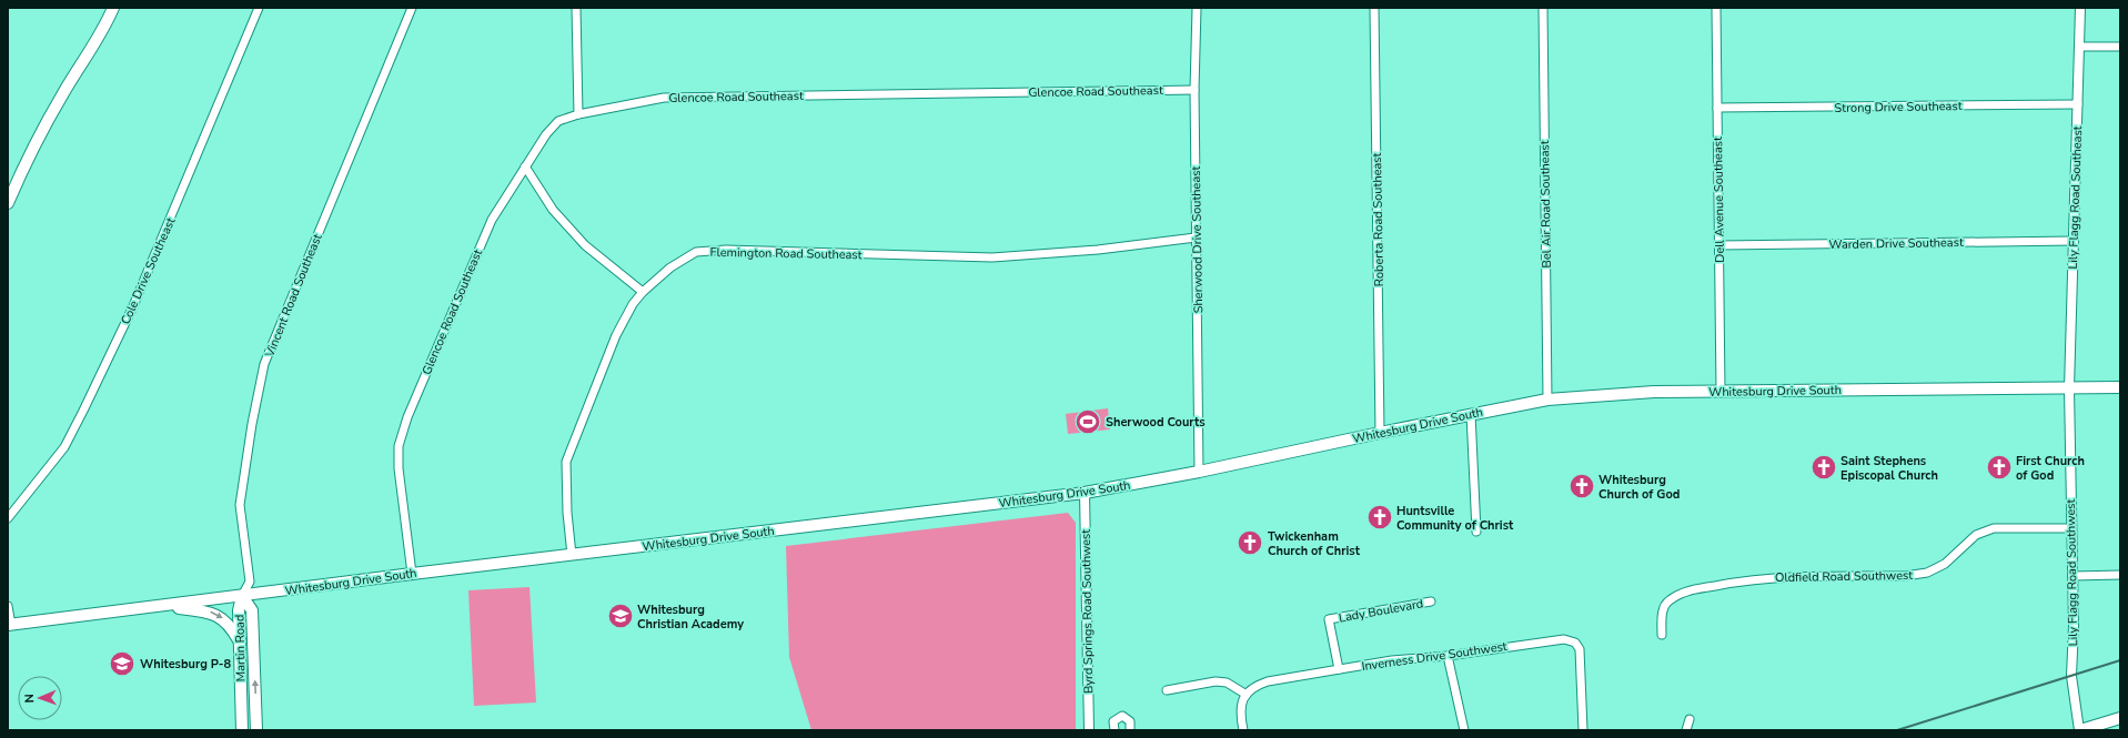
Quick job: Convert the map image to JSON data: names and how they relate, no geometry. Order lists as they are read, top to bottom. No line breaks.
{"streets":{"main road":["Whitesburg Drive South","Martin Road"],"street":["Glencoe Road Southeast","Strong Drive Southeast","Lily Flagg Road Southeast","Dell Avenue Southeast","Bel Air Road Southeast","Roberta Road Southeast","Sherwood Drive Southeast","Warden Drive Southeast","Flemington Road Southeast","Cole Drive Southeast","Vincent Road Southeast","Lily Flagg Road Southwest","Oldfield Road Southwest","Lady Boulevard","Byrd Springs Road Southwest","Inverness Drive Southwest"]},"crossings":[["Glencoe Road Southeast","Sherwood Drive Southeast"],["Glencoe Road Southeast","Whitesburg Drive South"],["Strong Drive Southeast","Lily Flagg Road Southeast"],["Strong Drive Southeast","Dell Avenue Southeast"],["Lily Flagg Road Southeast","Warden Drive Southeast"],["Lily Flagg Road Southeast","Whitesburg Drive South"],["Lily Flagg Road Southeast","Lily Flagg Road Southwest"],["Dell Avenue Southeast","Warden Drive Southeast"],["Dell Avenue Southeast","Whitesburg Drive South"],["Bel Air Road Southeast","Whitesburg Drive South"],["Roberta Road Southeast","Whitesburg Drive South"],["Sherwood Drive Southeast","Flemington Road Southeast"],["Sherwood Drive Southeast","Whitesburg Drive South"],["Flemington Road Southeast","Whitesburg Drive South"],["Vincent Road Southeast","Whitesburg Drive South"],["Vincent Road Southeast","Martin Road"],["Whitesburg Drive South","Lily Flagg Road Southwest"],["Whitesburg Drive South","Byrd Springs Road Southwest"],["Whitesburg Drive South","Martin Road"],["Lily Flagg Road Southwest","Oldfield Road Southwest"],["Lady Boulevard","Inverness Drive Southwest"]],"places":{"sports":["Sherwood Courts"],"church":["Saint Stephens Episcopal Church","First Church of God","Whitesburg Church of God","Huntsville Community of Christ","Twickenham Church of Christ"],"school or university":["Whitesburg Christian Academy","Whitesburg P-8"]},"north":"left"}
